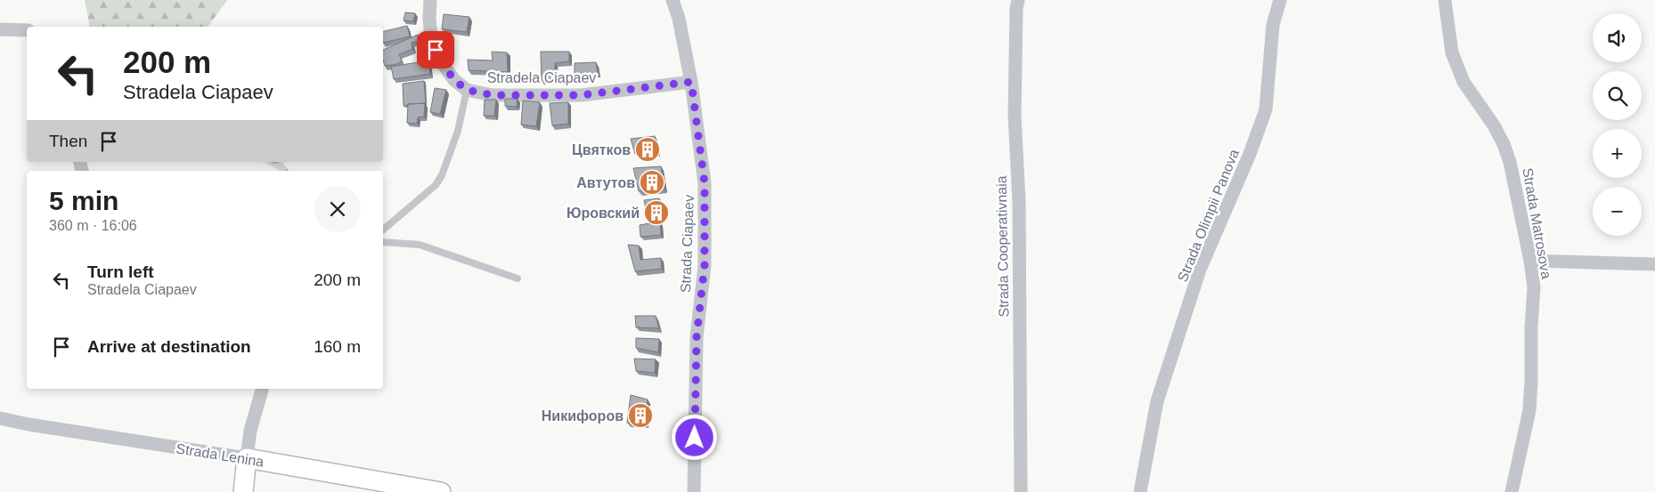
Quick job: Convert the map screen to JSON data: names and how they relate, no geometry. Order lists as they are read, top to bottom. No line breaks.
{"streets":{"street":["Stradela Ciapaev","Strada Olimpii Panova","Strada Matrosova","Strada Ciapaev","Strada Cooperativnaia","Strada Lenina"]},"crossings":[["Stradela Ciapaev","Strada Ciapaev"]],"places":{"building":["Цвятков","Автутов","Юровский","Никифоров"]},"page":{"map_buttons":["+","−"],"turn":["200 m","Stradela Ciapaev"],"then":"Then","heading":["5 min","360 m · 16:06"],"list":[{"name":"Turn left","note":"Stradela Ciapaev","value":"200 m"},{"name":"Arrive at destination","value":"160 m"}]}}
